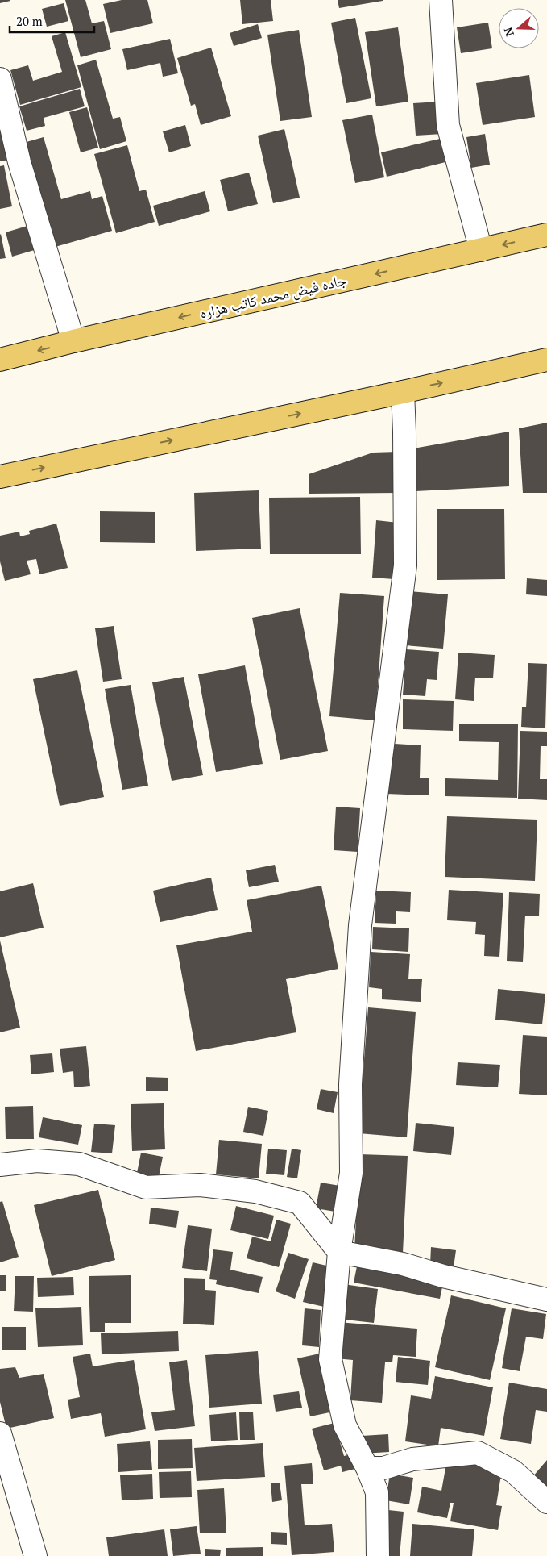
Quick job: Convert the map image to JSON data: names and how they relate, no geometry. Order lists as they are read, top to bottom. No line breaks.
{"streets":{"main road":["جاده فیض محمد کاتب هزاره"]},"scale_bar":"20 m","north":"left"}
